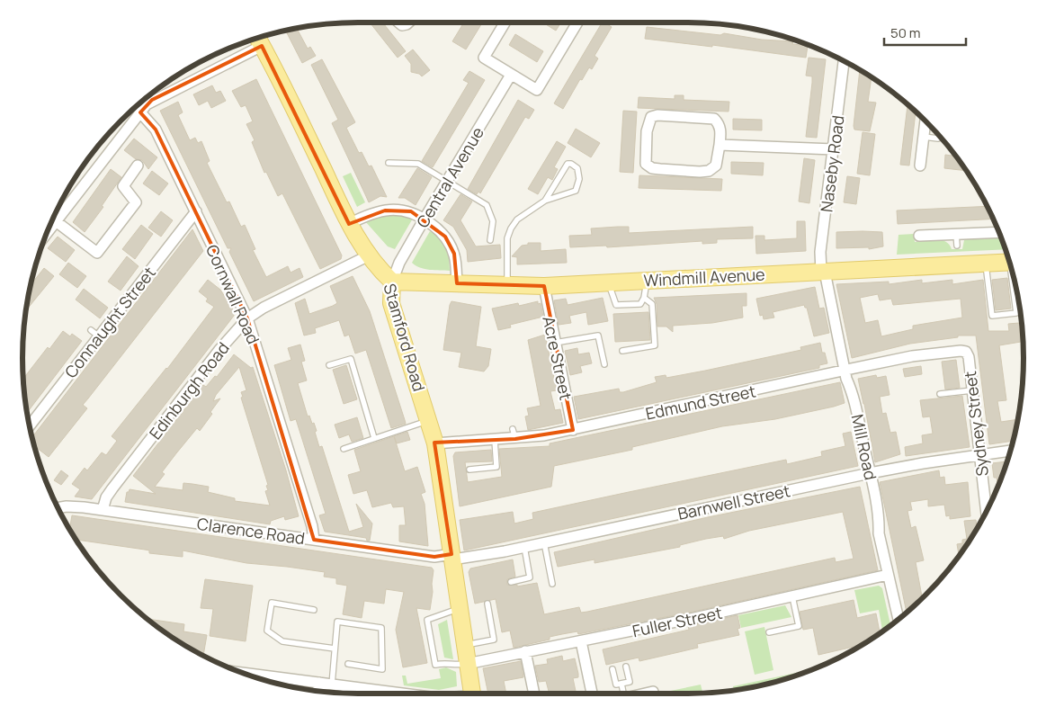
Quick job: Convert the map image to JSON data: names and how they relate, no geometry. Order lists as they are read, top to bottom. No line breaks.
{"streets":{"main road":["Windmill Avenue","Stamford Road"],"street":["Naseby Road","Central Avenue","Cornwall Road","Connaught Street","Acre Street","Edinburgh Road","Edmund Street","Sydney Street","Mill Road","Barnwell Street","Clarence Road","Fuller Street"]},"crossings":[["Naseby Road","Windmill Avenue"],["Naseby Road","Mill Road"],["Central Avenue","Windmill Avenue"],["Central Avenue","Stamford Road"],["Windmill Avenue","Stamford Road"],["Windmill Avenue","Acre Street"],["Windmill Avenue","Mill Road"],["Cornwall Road","Connaught Street"],["Cornwall Road","Edinburgh Road"],["Cornwall Road","Clarence Road"],["Stamford Road","Edinburgh Road"],["Stamford Road","Edmund Street"],["Stamford Road","Barnwell Street"],["Stamford Road","Clarence Road"],["Stamford Road","Fuller Street"],["Acre Street","Edmund Street"],["Edinburgh Road","Clarence Road"],["Edmund Street","Sydney Street"],["Edmund Street","Mill Road"],["Sydney Street","Barnwell Street"],["Mill Road","Barnwell Street"],["Mill Road","Fuller Street"],["Barnwell Street","Clarence Road"]],"scale_bar":"50 m"}
